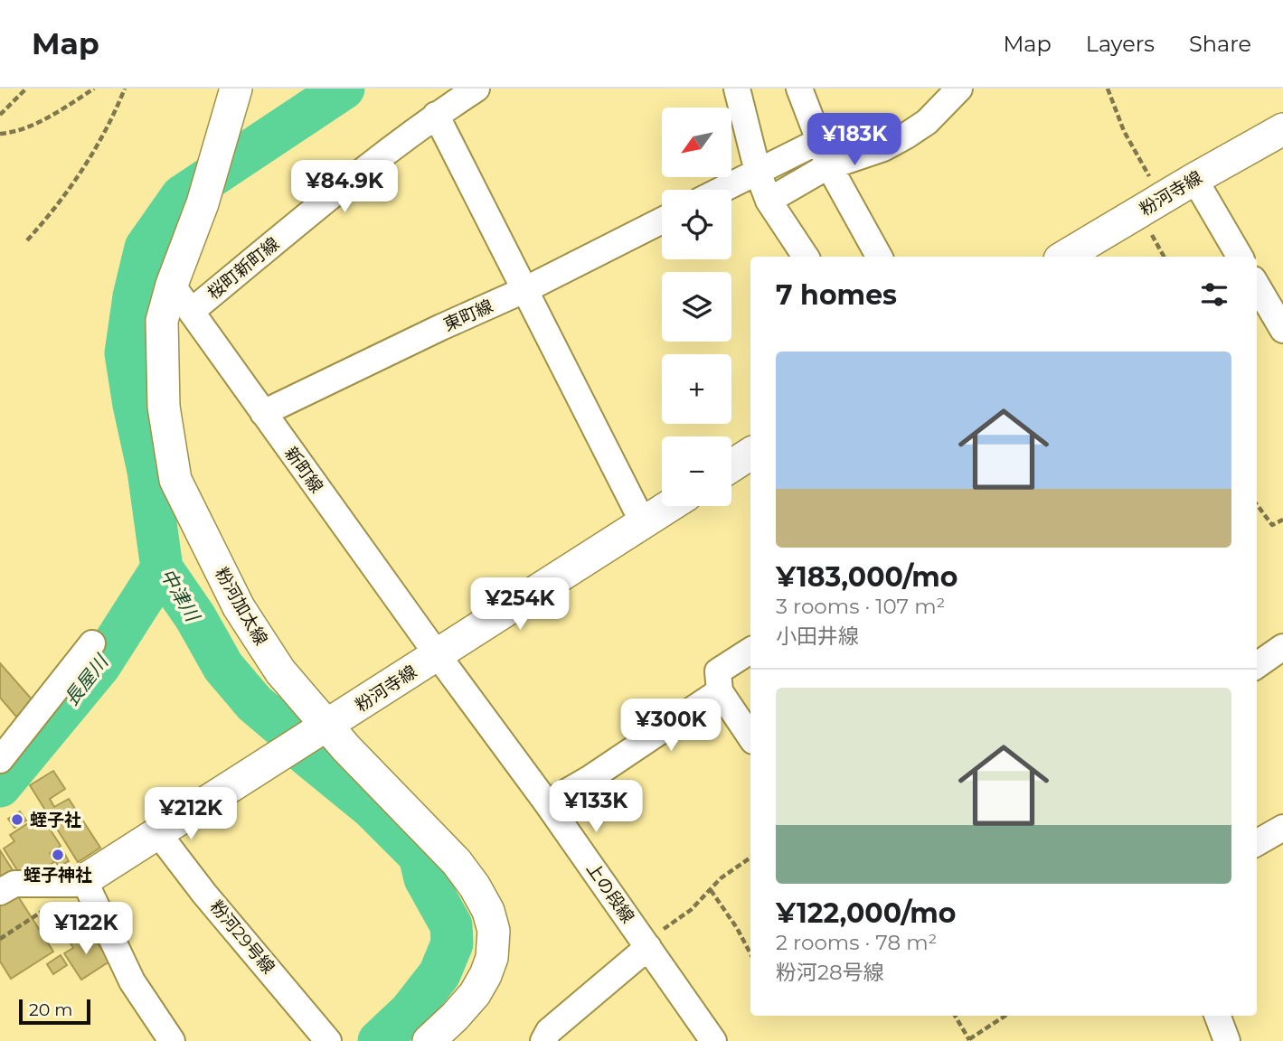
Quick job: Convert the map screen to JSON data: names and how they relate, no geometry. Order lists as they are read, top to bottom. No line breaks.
{"streets":{"main road":["粉河寺線","粉河加太線"],"street":["桜町新町線","東町線","新町線","上の段線","粉河29号線"]},"crossings":[["粉河寺線","新町線"],["粉河寺線","粉河加太線"],["粉河寺線","上の段線"],["粉河寺線","粉河29号線"],["桜町新町線","新町線"],["東町線","新町線"],["新町線","粉河加太線"],["新町線","上の段線"]],"water":["中津川","長屋川"],"places":["蛭子社","蛭子神社"],"scale_bar":"20 m","north":"bottom left","page":{"header":"Map","nav":["Map","Layers","Share"],"map_buttons":["+","−"],"price":["¥183K","¥84.9K","¥254K","¥300K","¥133K","¥212K","¥122K"],"heading":"7 homes","list":[{"name":"¥183,000/mo","note":"3 rooms · 107 m² · 小田井線"},{"name":"¥122,000/mo","note":"2 rooms · 78 m² · 粉河28号線"}],"scale":"20 m"}}
